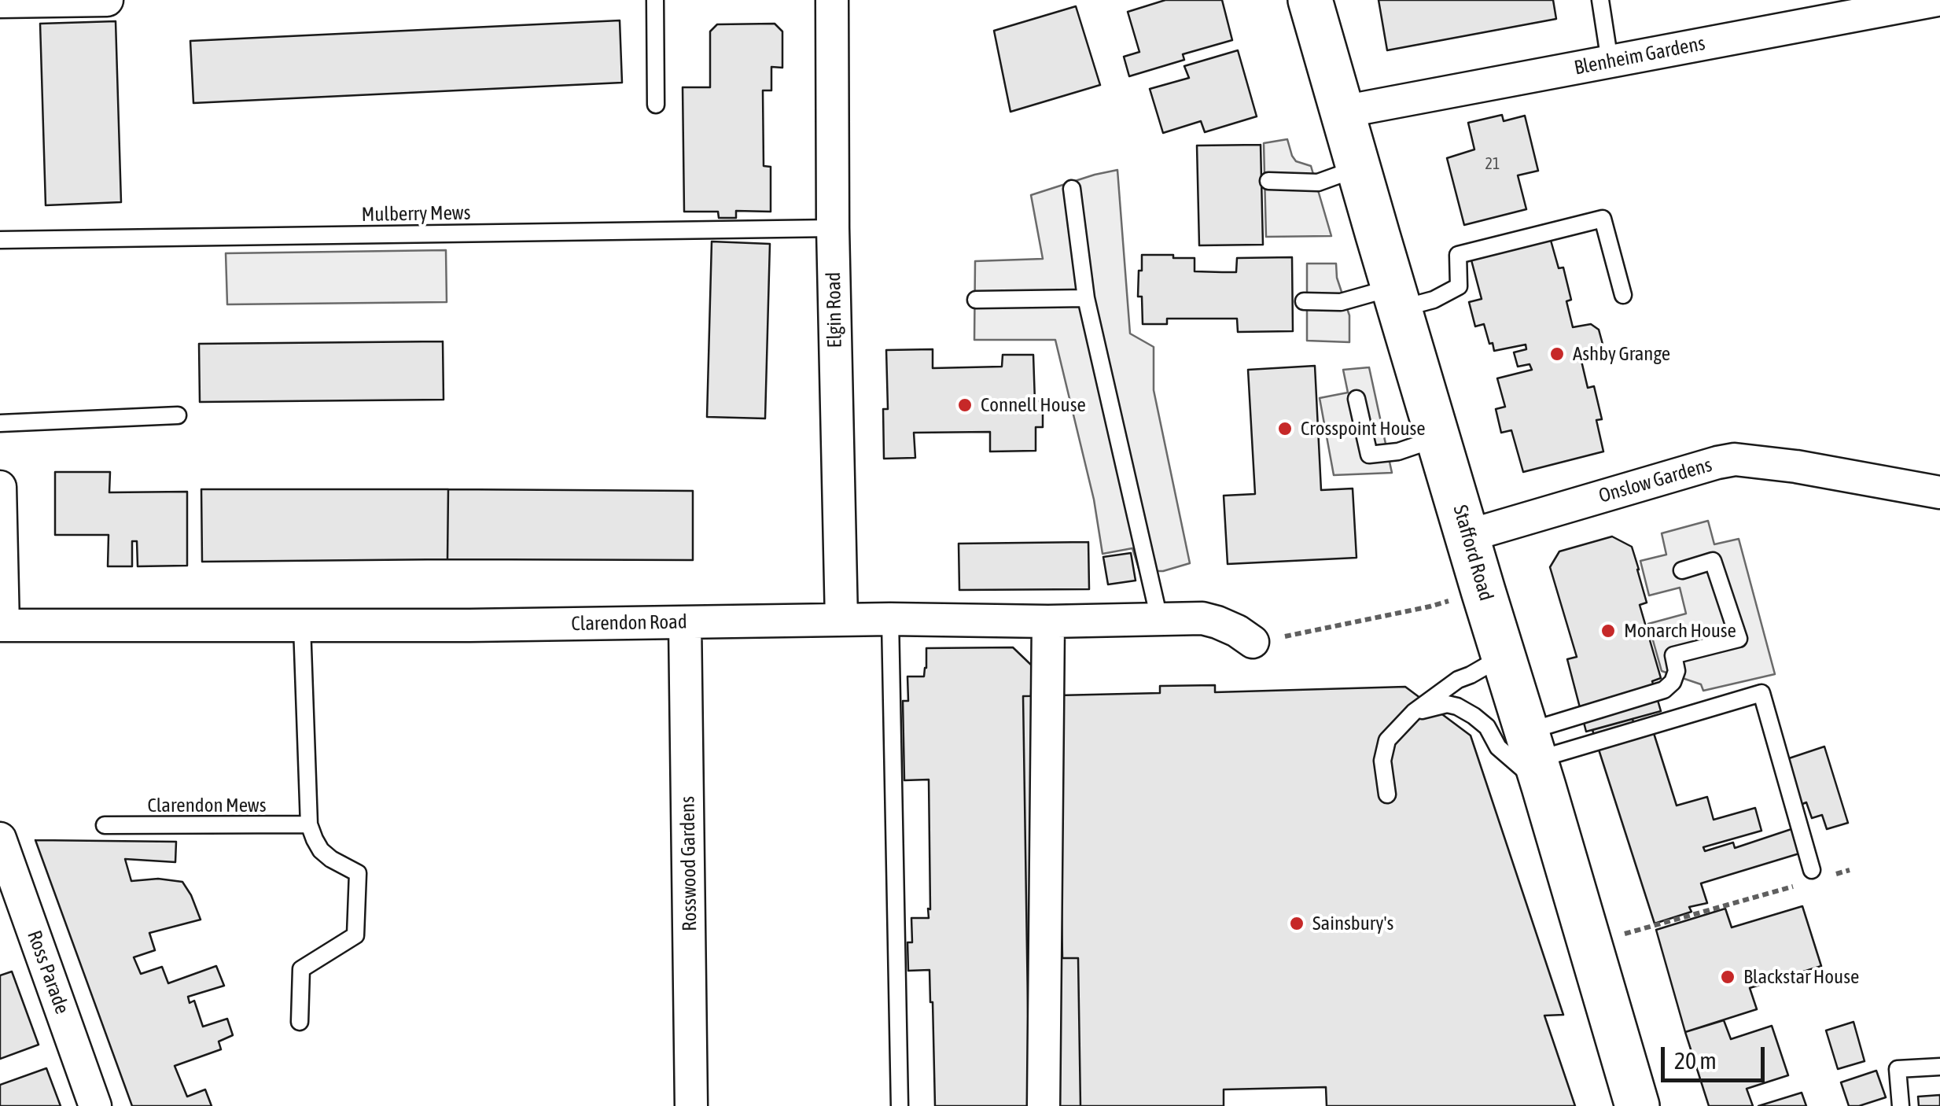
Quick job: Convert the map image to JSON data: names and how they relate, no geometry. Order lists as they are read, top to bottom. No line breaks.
{"streets":{"main road":["Stafford Road"],"street":["Blenheim Gardens","Elgin Road","Onslow Gardens","Clarendon Road","Rosswood Gardens","Ross Parade"],"lane":["Mulberry Mews","Clarendon Mews"]},"crossings":[["Blenheim Gardens","Stafford Road"],["Mulberry Mews","Elgin Road"],["Elgin Road","Clarendon Road"],["Onslow Gardens","Stafford Road"],["Clarendon Road","Rosswood Gardens"]],"places":["Ashby Grange","Connell House","Crosspoint House","Monarch House","Sainsbury's","Blackstar House"],"house_numbers":["21"],"scale_bar":"20 m"}
